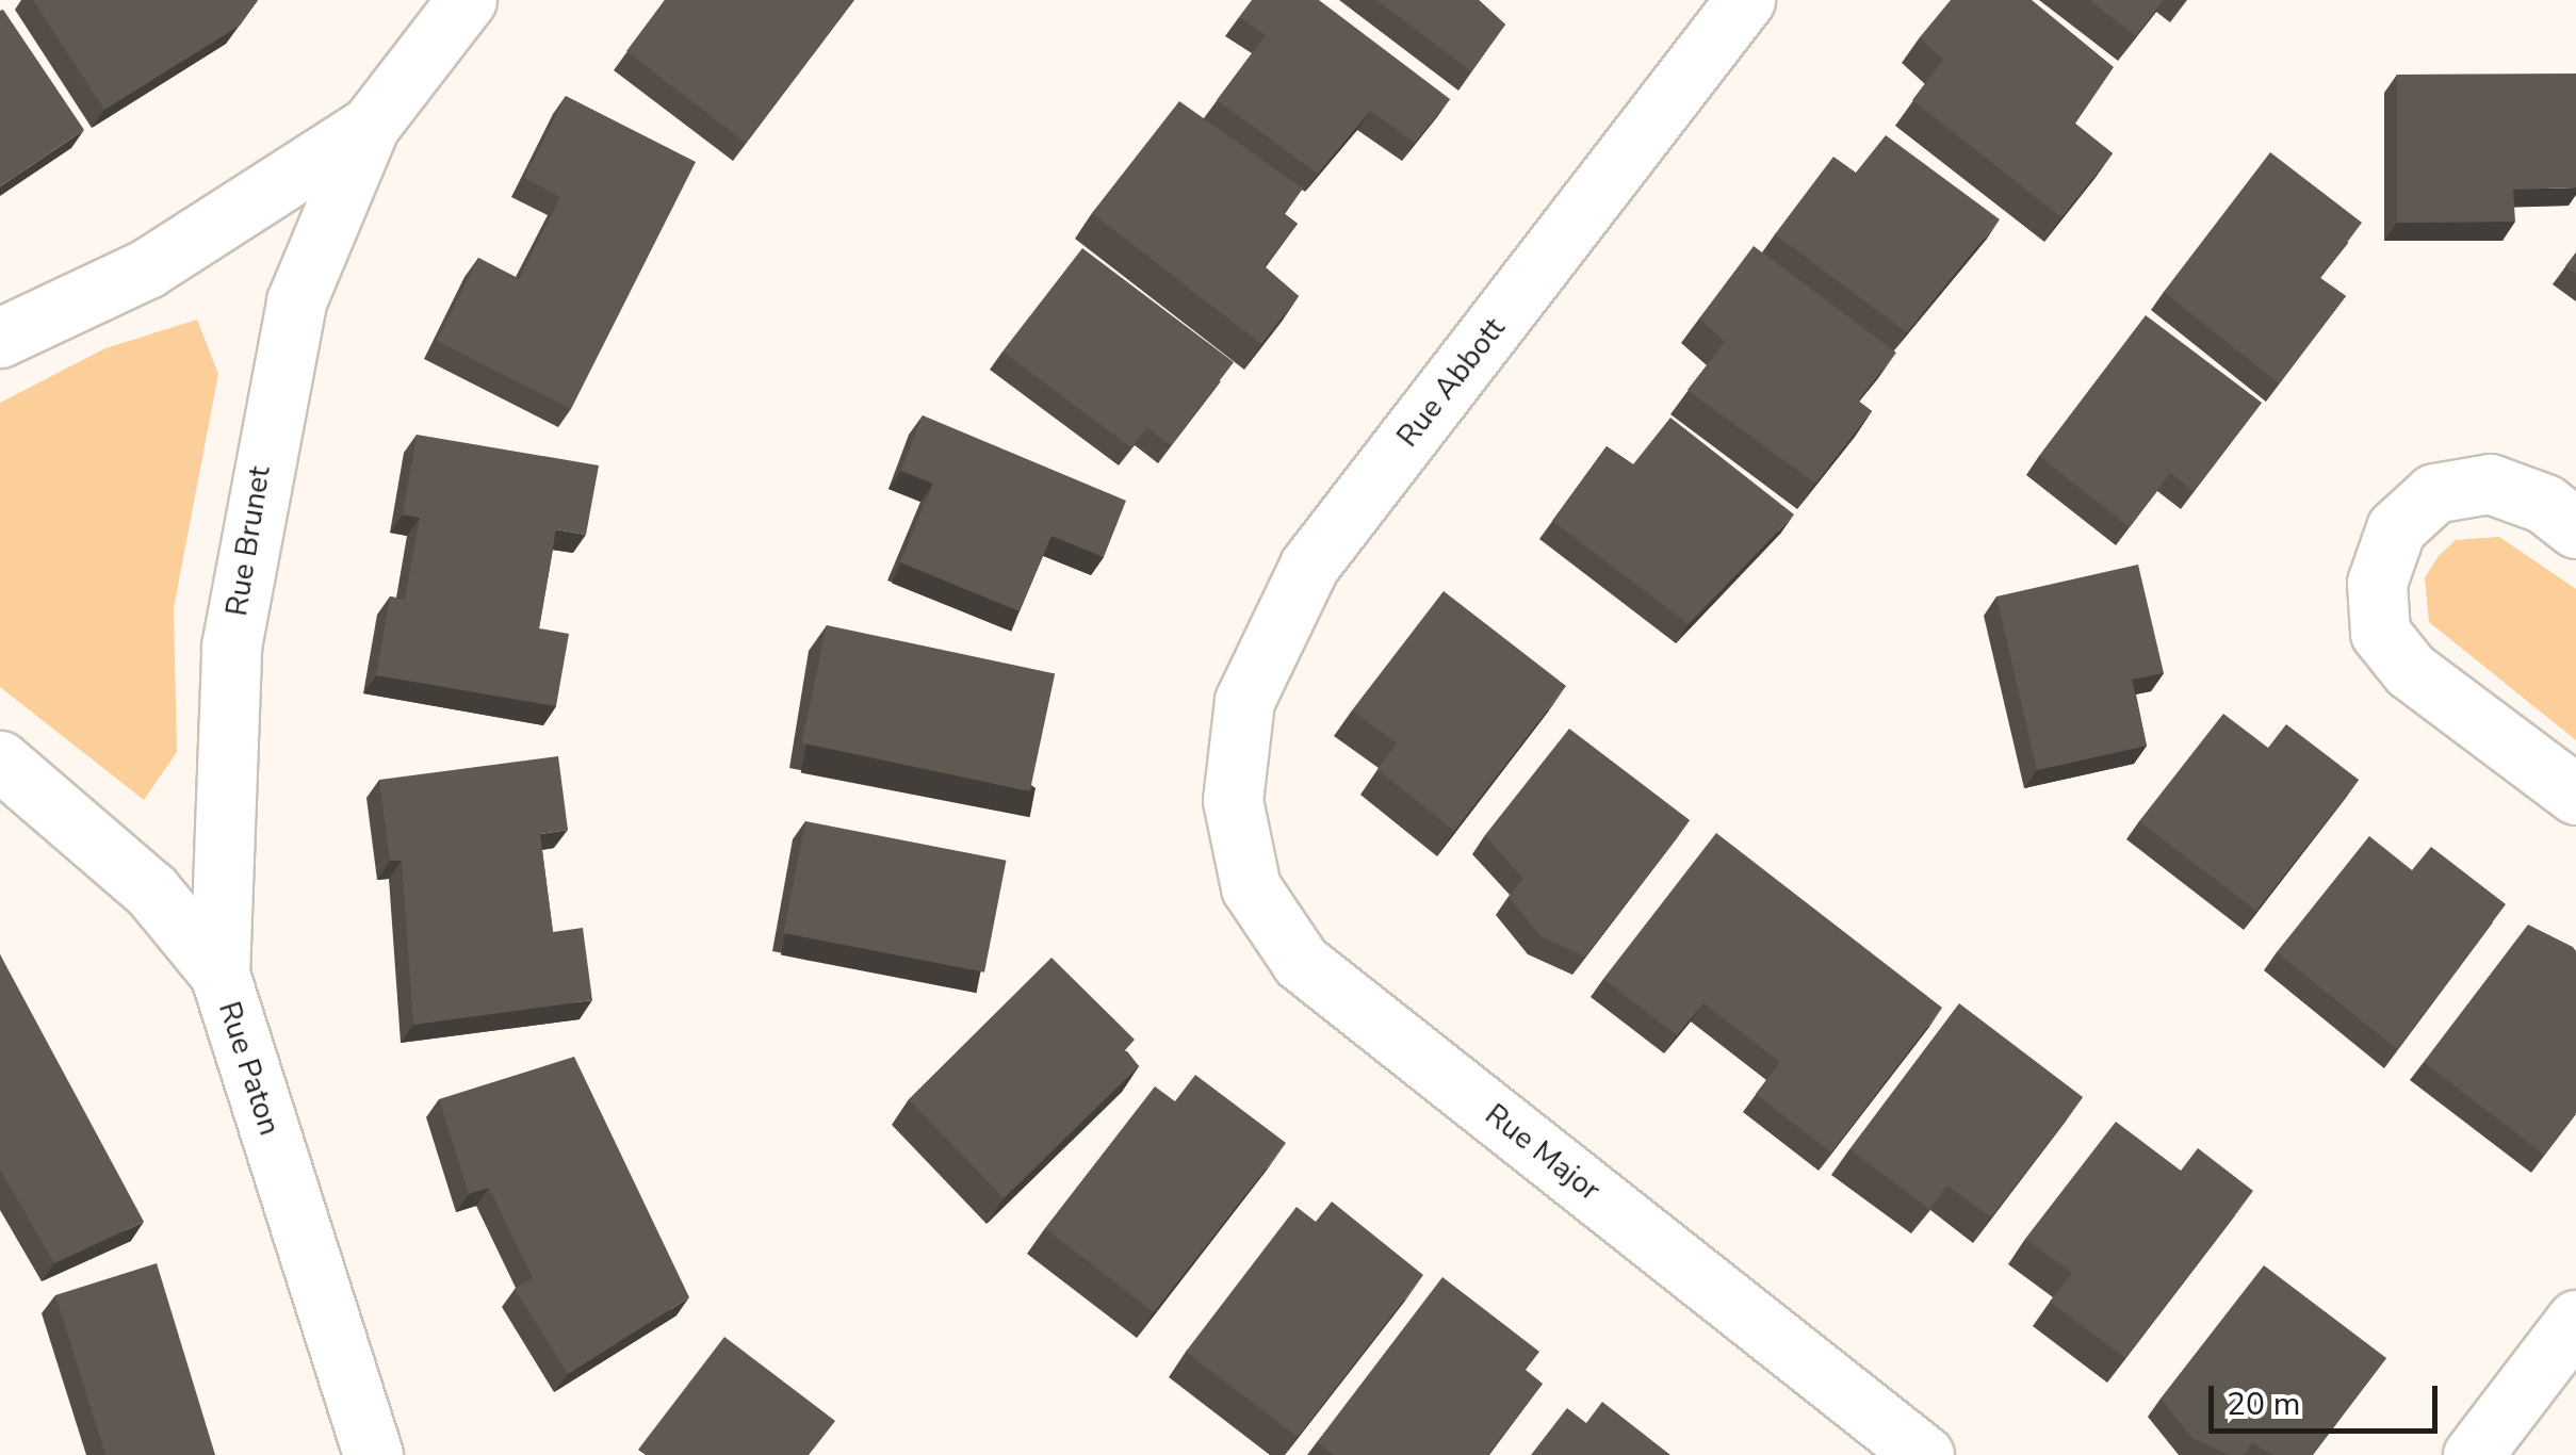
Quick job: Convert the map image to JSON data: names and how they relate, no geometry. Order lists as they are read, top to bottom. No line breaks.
{"streets":{"street":["Rue Abbott","Rue Brunet","Rue Paton","Rue Major"]},"crossings":[["Rue Abbott","Rue Major"],["Rue Brunet","Rue Paton"]],"scale_bar":"20 m"}
